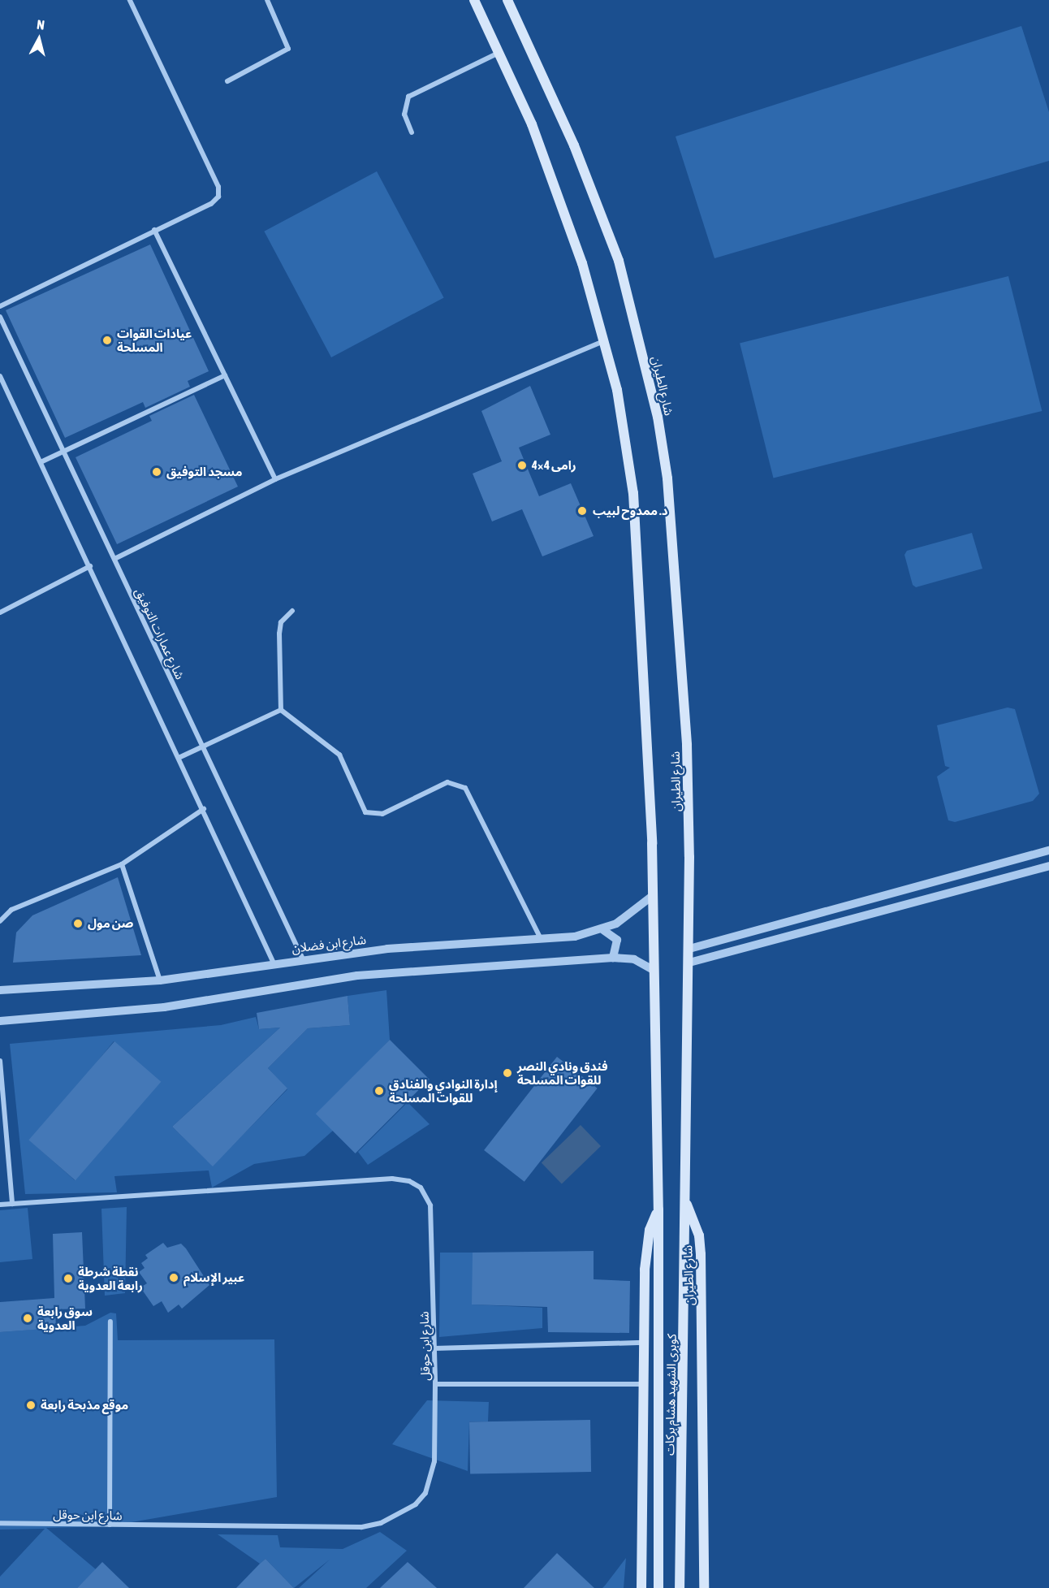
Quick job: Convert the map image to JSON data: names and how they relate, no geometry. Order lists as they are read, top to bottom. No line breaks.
{"streets":{"main road":["شارع الطيران","كوبرى الشهيد هشام بركات"],"street":["شارع عمارات التوفيق","شارع ابن فضلان","شارع ابن حوقل"]},"crossings":[["شارع الطيران","شارع ابن فضلان"],["شارع الطيران","كوبرى الشهيد هشام بركات"],["شارع عمارات التوفيق","شارع ابن فضلان"]],"places":["عيادات القوات المسلحة","رامى 4×4","مسجد التوفيق","د. ممدوح لبيب","صن مول","فندق ونادي النصر للقوات المسلحة","إدارة النوادي والفنادق للقوات المسلحة","عبير الإسلام","نقطة شرطة رابعة العدوية","سوق رابعة العدوية","موقع مذبحة رابعة"],"north":"top"}
